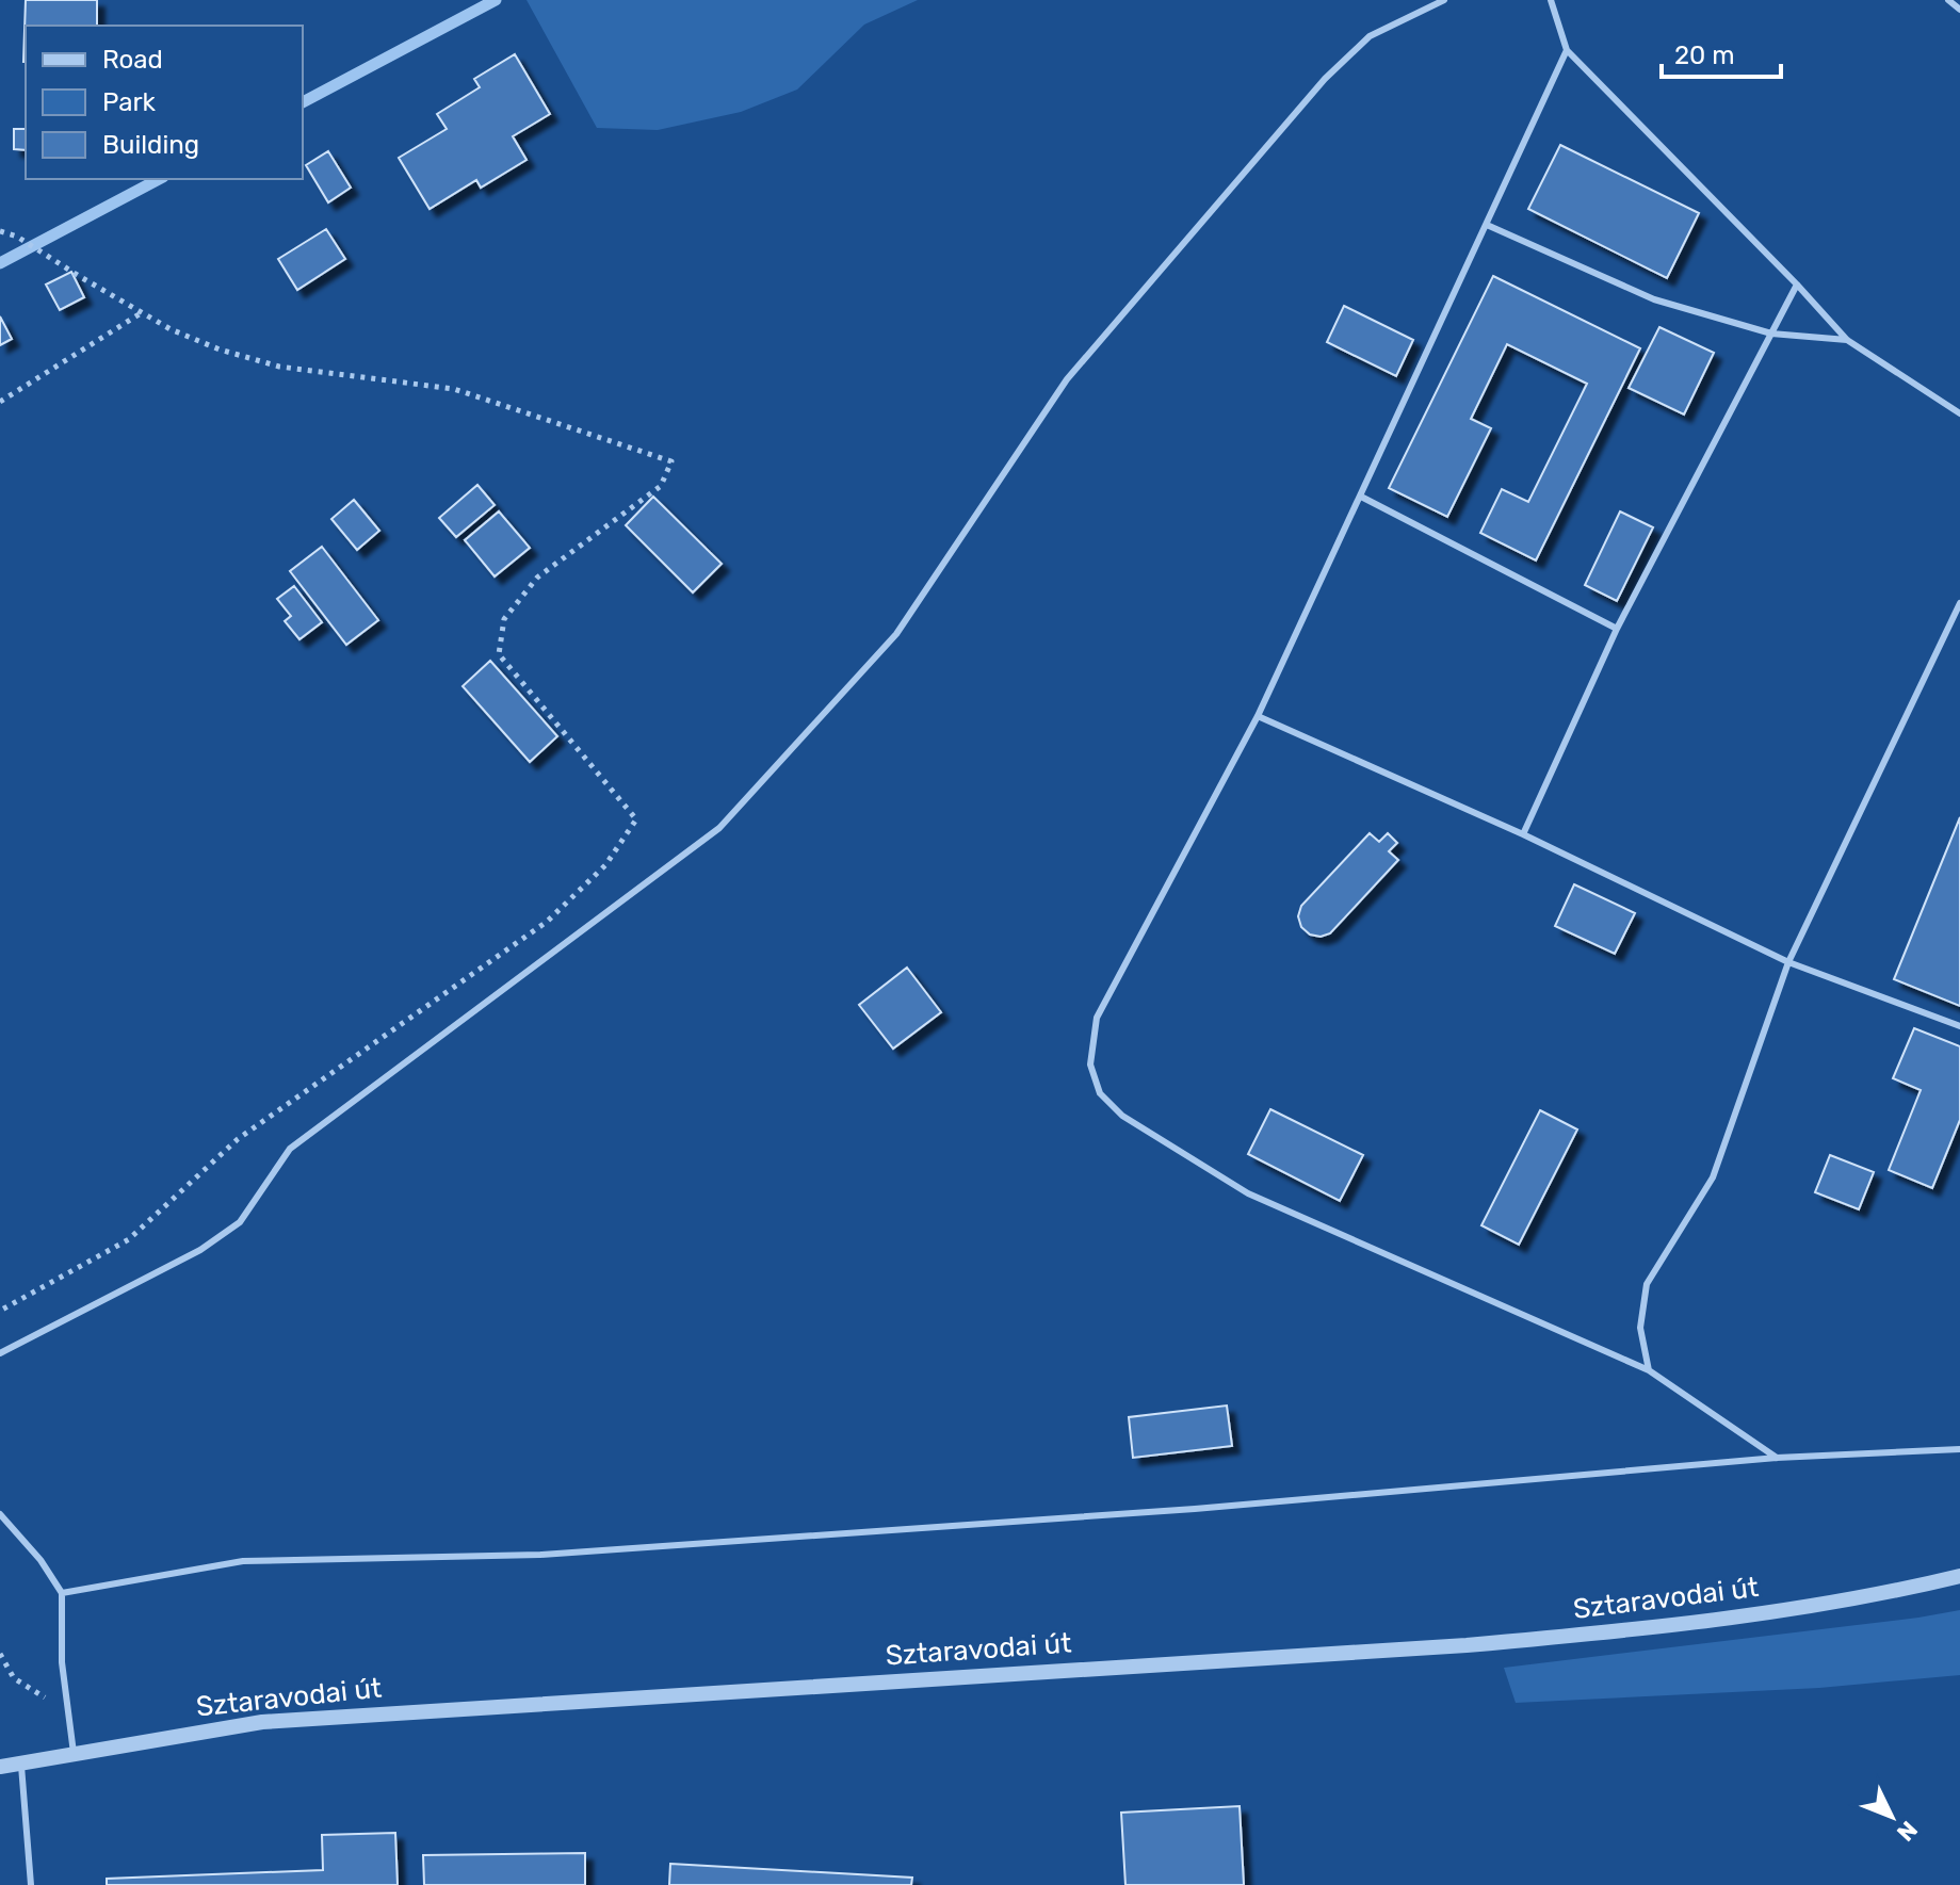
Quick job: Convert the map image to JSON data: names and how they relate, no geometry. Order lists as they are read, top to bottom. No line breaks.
{"streets":{"street":["Sztaravodai út"]},"legend":["Road","Park","Building"],"scale_bar":"20 m","north":"bottom right"}
